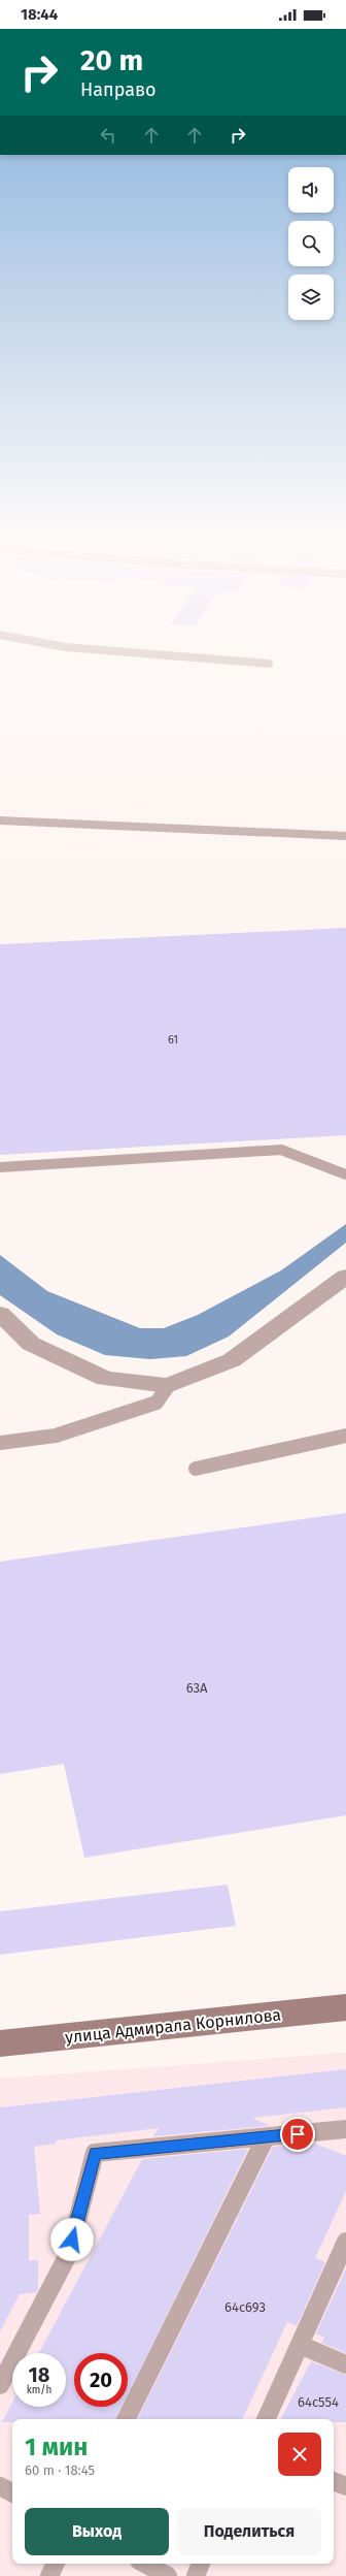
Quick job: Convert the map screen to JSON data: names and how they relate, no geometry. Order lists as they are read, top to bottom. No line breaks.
{"streets":{"main road":["улица Адмирала Корнилова"]},"house_numbers":["61","63А","64с693","64с554"],"page":{"status":"18:44","turn":["20 m","Направо"],"speed":"18 km/h","limit":"20","heading":["1 мин","60 m · 18:45"],"buttons":["Выход","Поделиться"]}}
